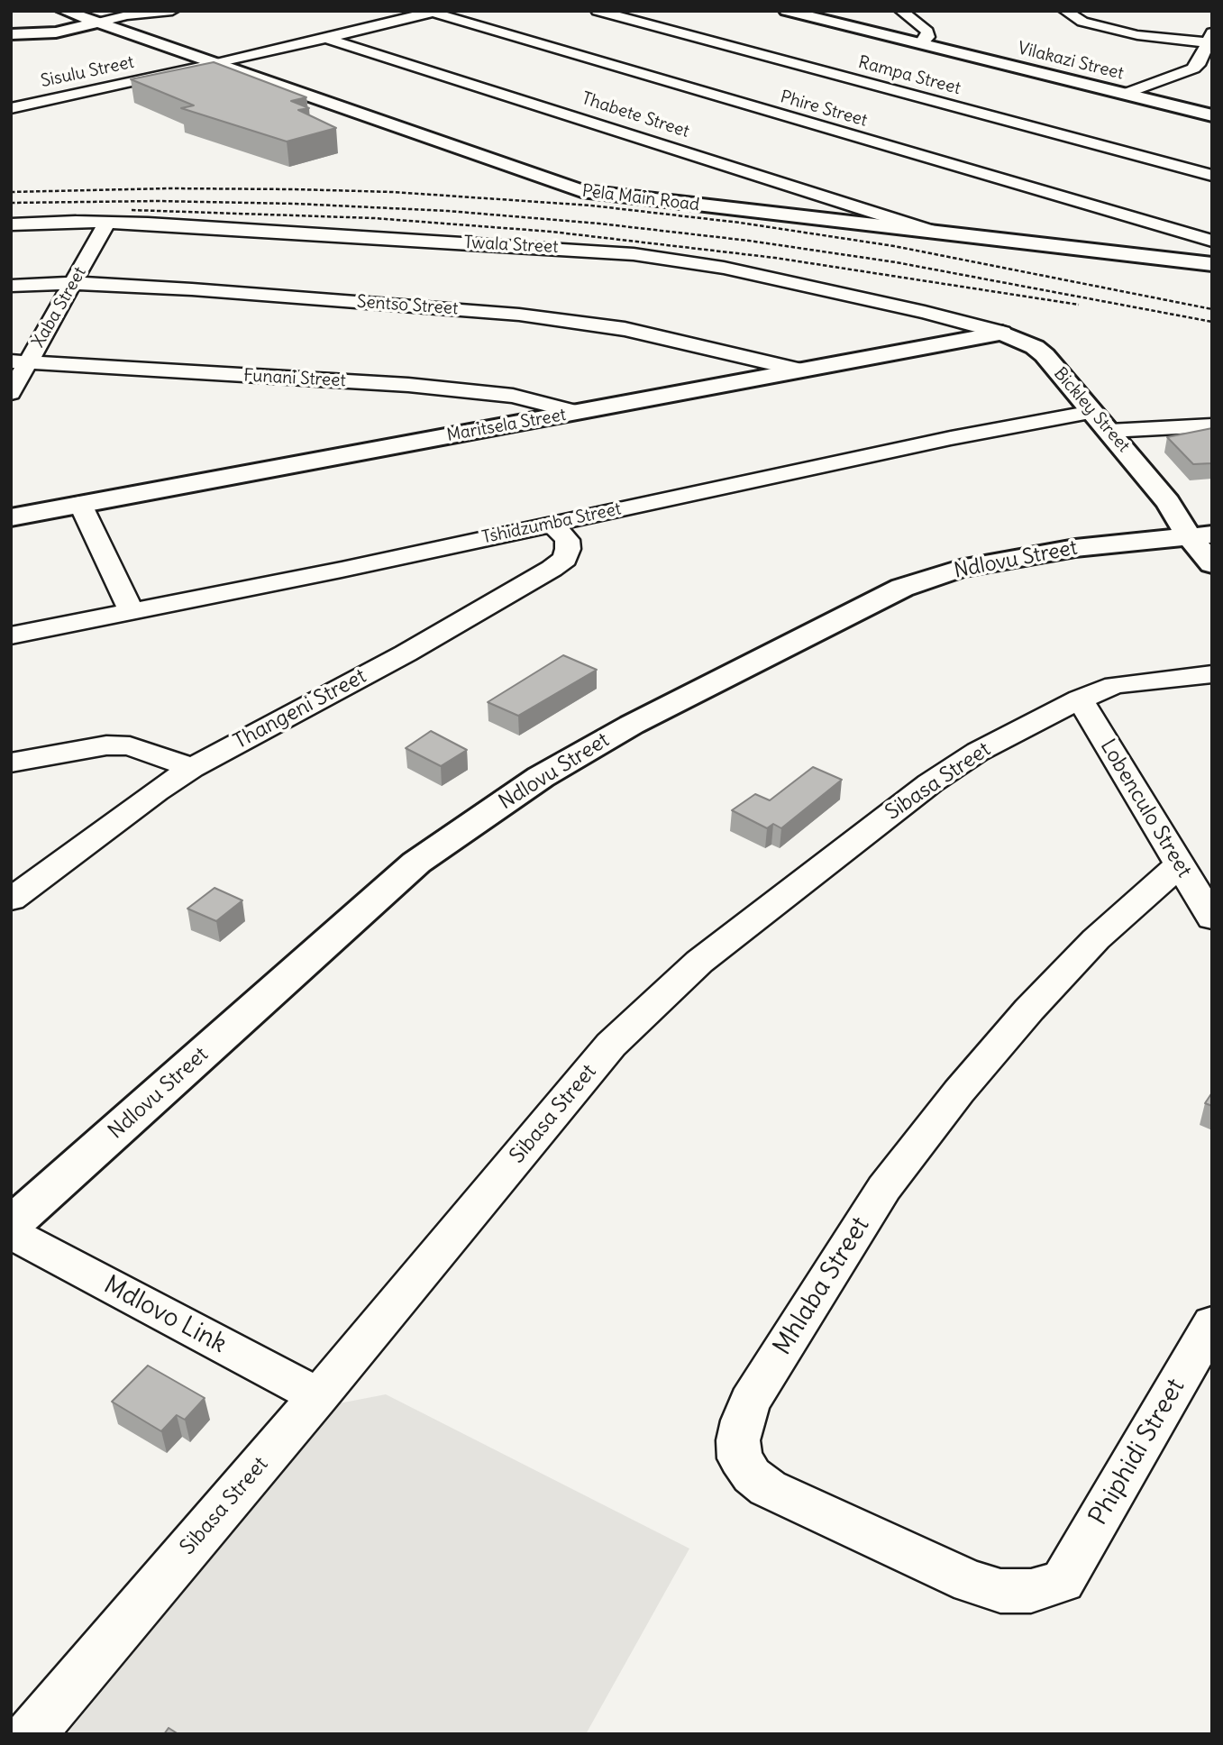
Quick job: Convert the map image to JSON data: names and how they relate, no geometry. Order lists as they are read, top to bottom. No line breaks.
{"streets":{"street":["Vilakazi Street","Sisulu Street","Rampa Street","Phire Street","Thabete Street","Pela Main Road","Twala Street","Sentso Street","Xaba Street","Funani Street","Bickley Street","Maritsela Street","Tshidzumba Street","Ndlovu Street","Thangeni Street","Sibasa Street","Lobenculo Street","Mhlaba Street","Mdlovo Link","Phiphidi Street"]},"crossings":[["Sisulu Street","Phire Street"],["Sisulu Street","Thabete Street"],["Sisulu Street","Pela Main Road"],["Thabete Street","Pela Main Road"],["Twala Street","Xaba Street"],["Twala Street","Bickley Street"],["Twala Street","Maritsela Street"],["Sentso Street","Xaba Street"],["Sentso Street","Maritsela Street"],["Xaba Street","Funani Street"],["Funani Street","Maritsela Street"],["Bickley Street","Maritsela Street"],["Bickley Street","Tshidzumba Street"],["Bickley Street","Ndlovu Street"],["Tshidzumba Street","Thangeni Street"],["Sibasa Street","Lobenculo Street"],["Sibasa Street","Mdlovo Link"],["Lobenculo Street","Mhlaba Street"],["Mhlaba Street","Phiphidi Street"]]}
